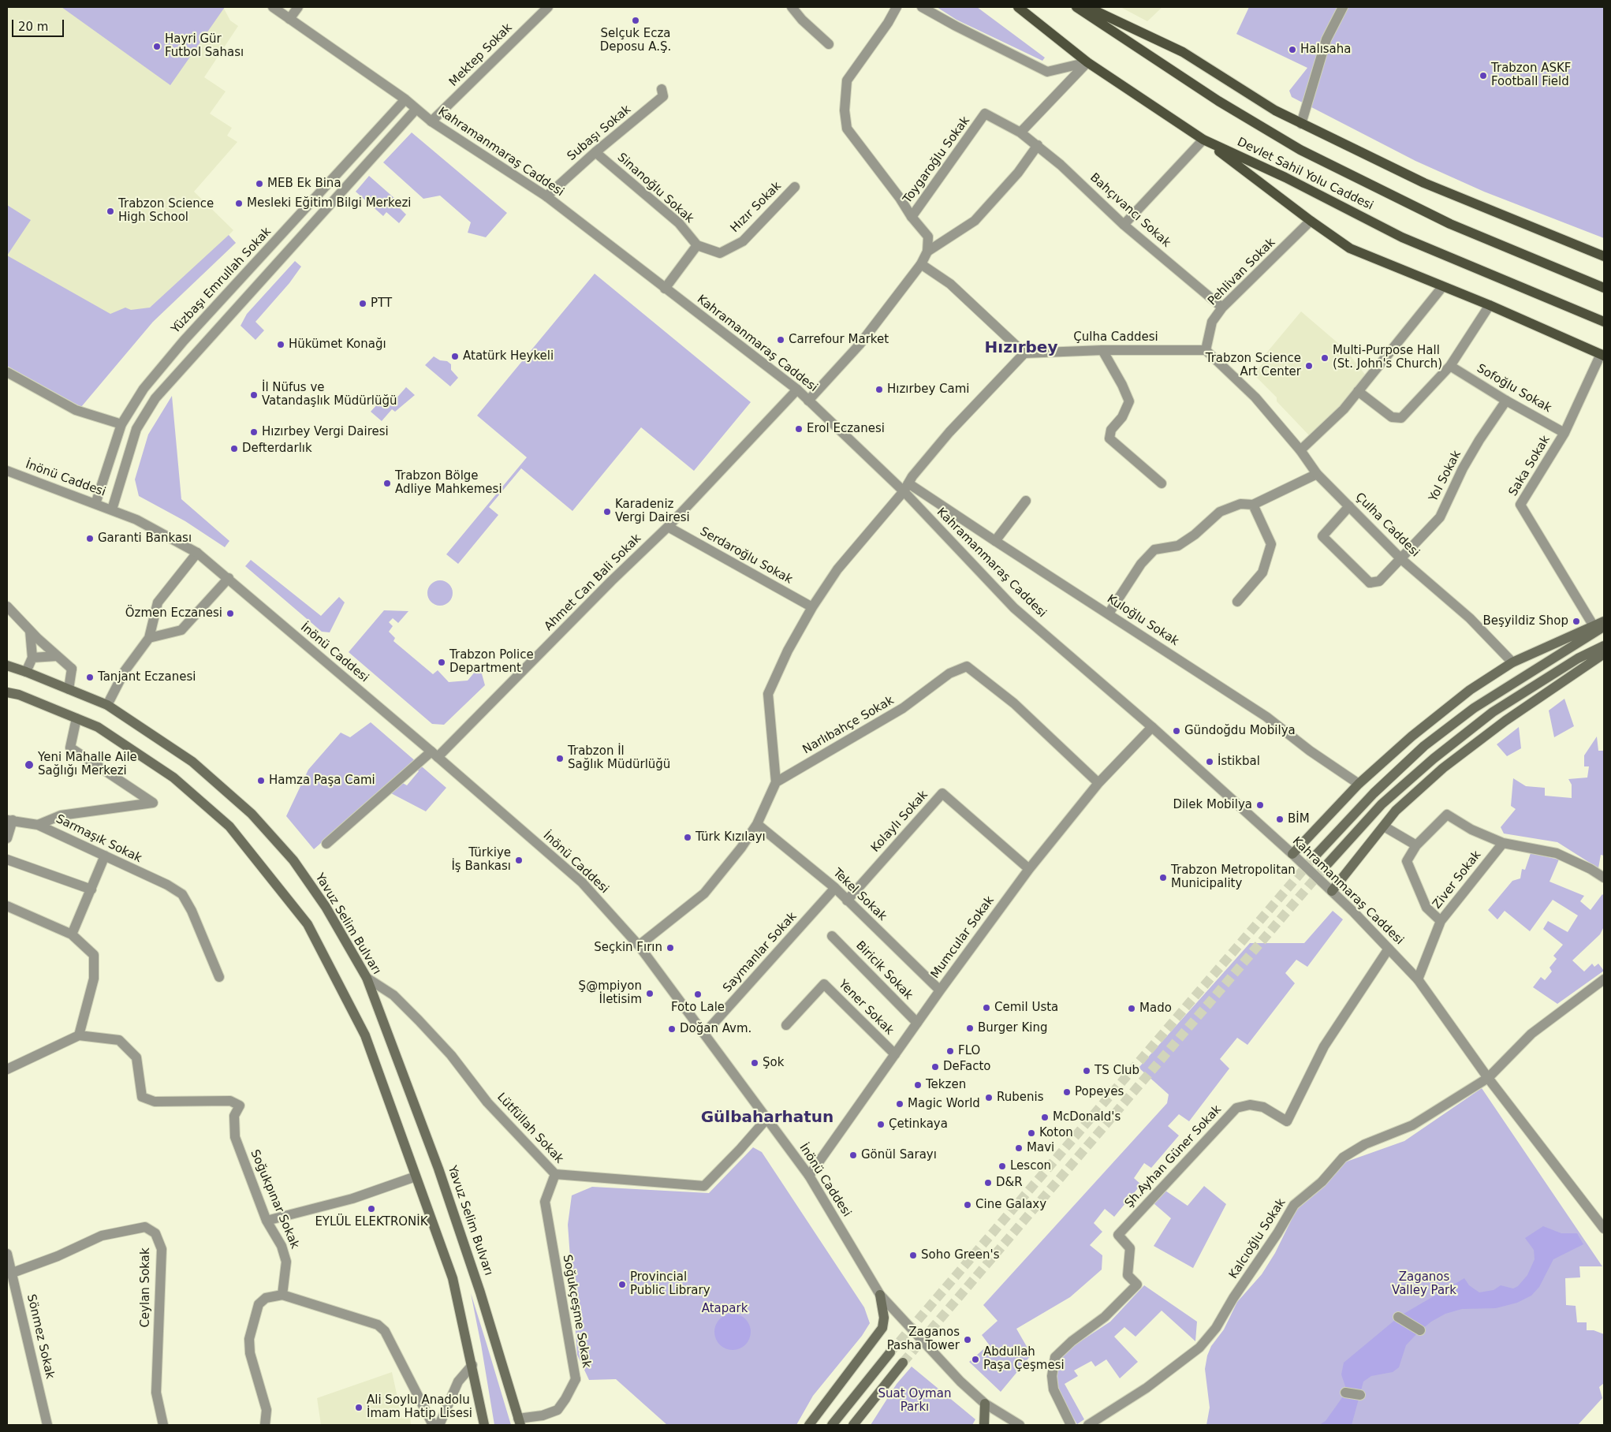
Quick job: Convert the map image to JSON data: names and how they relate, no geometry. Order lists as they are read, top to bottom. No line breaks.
{"streets":{"main road":["Devlet Sahil Yolu Caddesi","Yavuz Selim Bulvarı"],"street":["Mektep Sokak","Subaşı Sokak","Kahramanmaraş Caddesi","Toygaroğlu Sokak","Sinanoğlu Sokak","Hızır Sokak","Bahçıvancı Sokak","Pehlivan Sokak","Yüzbaşı Emrullah Sokak","Çulha Caddesi","Sofoğlu Sokak","Saka Sokak","Yol Sokak","İnönü Caddesi","Serdaroğlu Sokak","Ahmet Can Bali Sokak","Kuloğlu Sokak","Narlıbahçe Sokak","Kolaylı Sokak","Sarmaşık Sokak","Ziver Sokak","Tekel Sokak","Mumcular Sokak","Saymanlar Sokak","Biricik Sokak","Yener Sokak","Lütfüllah Sokak","Şh.Ayhan Güner Sokak","Soğukpınar Sokak","Kalcıoğlu Sokak","Ceylan Sokak","Soğukçeşme Sokak","Sönmez Sokak"]},"crossings":[["Mektep Sokak","Kahramanmaraş Caddesi"],["Subaşı Sokak","Kahramanmaraş Caddesi"],["Subaşı Sokak","Sinanoğlu Sokak"],["Kahramanmaraş Caddesi","Yüzbaşı Emrullah Sokak"],["Kahramanmaraş Caddesi","Ahmet Can Bali Sokak"],["Kahramanmaraş Caddesi","Kuloğlu Sokak"],["Kahramanmaraş Caddesi","Ziver Sokak"],["Kahramanmaraş Caddesi","Mumcular Sokak"],["Kahramanmaraş Caddesi","Şh.Ayhan Güner Sokak"],["Kahramanmaraş Caddesi","Kalcıoğlu Sokak"],["Toygaroğlu Sokak","Bahçıvancı Sokak"],["Sinanoğlu Sokak","Hızır Sokak"],["Bahçıvancı Sokak","Pehlivan Sokak"],["Pehlivan Sokak","Çulha Caddesi"],["Yüzbaşı Emrullah Sokak","İnönü Caddesi"],["Çulha Caddesi","Yol Sokak"],["Sofoğlu Sokak","Saka Sokak"],["Sofoğlu Sokak","Yol Sokak"],["İnönü Caddesi","Ahmet Can Bali Sokak"],["İnönü Caddesi","Mumcular Sokak"],["İnönü Caddesi","Saymanlar Sokak"],["İnönü Caddesi","Lütfüllah Sokak"],["Serdaroğlu Sokak","Ahmet Can Bali Sokak"],["Narlıbahçe Sokak","Mumcular Sokak"],["Kolaylı Sokak","Tekel Sokak"],["Kolaylı Sokak","Mumcular Sokak"],["Tekel Sokak","Mumcular Sokak"],["Tekel Sokak","Saymanlar Sokak"],["Yavuz Selim Bulvarı","Lütfüllah Sokak"],["Yavuz Selim Bulvarı","Soğukçeşme Sokak"],["Mumcular Sokak","Biricik Sokak"],["Mumcular Sokak","Yener Sokak"],["Lütfüllah Sokak","Soğukçeşme Sokak"],["Ceylan Sokak","Sönmez Sokak"]],"districts":["Hızırbey","Gülbaharhatun"],"parks":["Zaganos Valley Park","Atapark","Suat Oyman Parkı"],"places":["Selçuk Ecza Deposu A.Ş.","Hayri Gür Futbol Sahası","Halısaha","Trabzon ASKF Football Field","MEB Ek Bina","Mesleki Eğitim Bilgi Merkezi","Trabzon Science High School","PTT","Carrefour Market","Hükümet Konağı","Atatürk Heykeli","Multi-Purpose Hall (St. John's Church)","Trabzon Science Art Center","Hızırbey Cami","İl Nüfus ve Vatandaşlık Müdürlüğü","Erol Eczanesi","Hızırbey Vergi Dairesi","Defterdarlık","Trabzon Bölge Adliye Mahkemesi","Karadeniz Vergi Dairesi","Garanti Bankası","Özmen Eczanesi","Beşyildiz Shop","Trabzon Police Department","Tanjant Eczanesi","Gündoğdu Mobilya","Trabzon İl Sağlık Müdürlüğü","İstikbal","Yeni Mahalle Aile Sağlığı Merkezi","Hamza Paşa Cami","Dilek Mobilya","BİM","Türk Kızılayı","Türkiye İş Bankası","Trabzon Metropolitan Municipality","Seçkin Fırın","Ş@mpiyon İletisim","Foto Lale","Cemil Usta","Mado","Burger King","Doğan Avm.","FLO","Şok","DeFacto","TS Club","Tekzen","Popeyes","Rubenis","Magic World","McDonald's","Çetinkaya","Koton","Mavi","Gönül Sarayı","Lescon","D&R","Cine Galaxy","EYLÜL ELEKTRONİK","Soho Green's","Provincial Public Library","Zaganos Pasha Tower","Abdullah Paşa Çeşmesi","Ali Soylu Anadolu İmam Hatip Lisesi"],"scale_bar":"20 m"}
